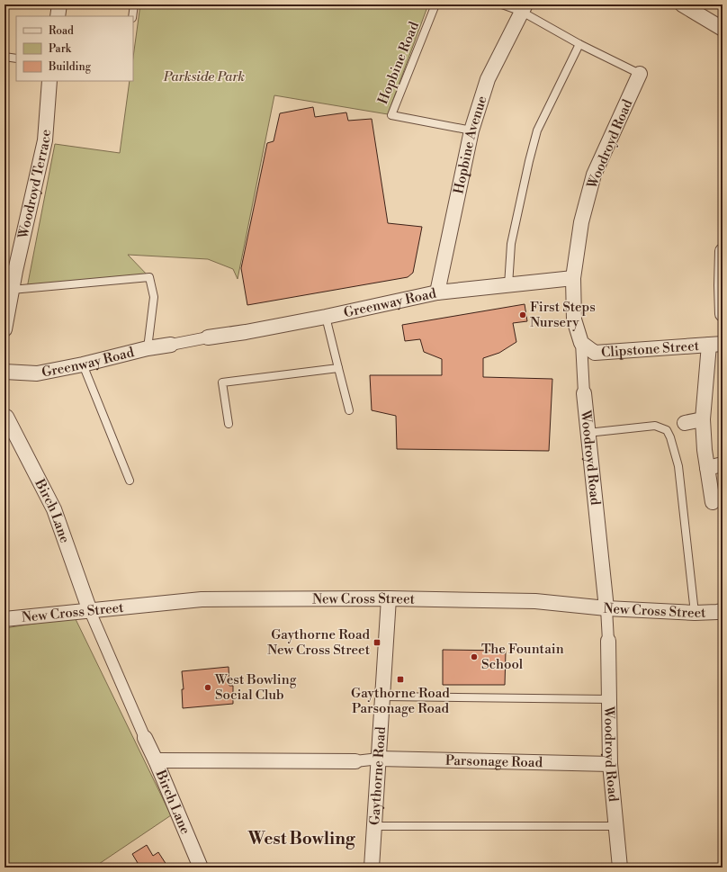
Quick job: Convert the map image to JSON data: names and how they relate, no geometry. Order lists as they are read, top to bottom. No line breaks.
{"streets":{"street":["Woodroyd Road","Hopbine Avenue","Woodroyd Terrace","Greenway Road","Clipstone Street","Birch Lane","New Cross Street","Parsonage Road","Gaythorne Road"],"lane":["Hopbine Road"]},"crossings":[["Hopbine Road","Hopbine Avenue"],["Woodroyd Road","Greenway Road"],["Woodroyd Road","Clipstone Street"],["Woodroyd Road","New Cross Street"],["Woodroyd Road","Parsonage Road"],["Hopbine Avenue","Greenway Road"],["Birch Lane","New Cross Street"],["New Cross Street","Gaythorne Road"],["Parsonage Road","Gaythorne Road"]],"districts":["West Bowling"],"parks":["Parkside Park"],"places":{"other":["First Steps Nursery","The Fountain School","West Bowling Social Club"],"transit":["Gaythorne Road New Cross Street","Gaythorne Road Parsonage Road"]},"legend":["Road","Park","Building"]}
